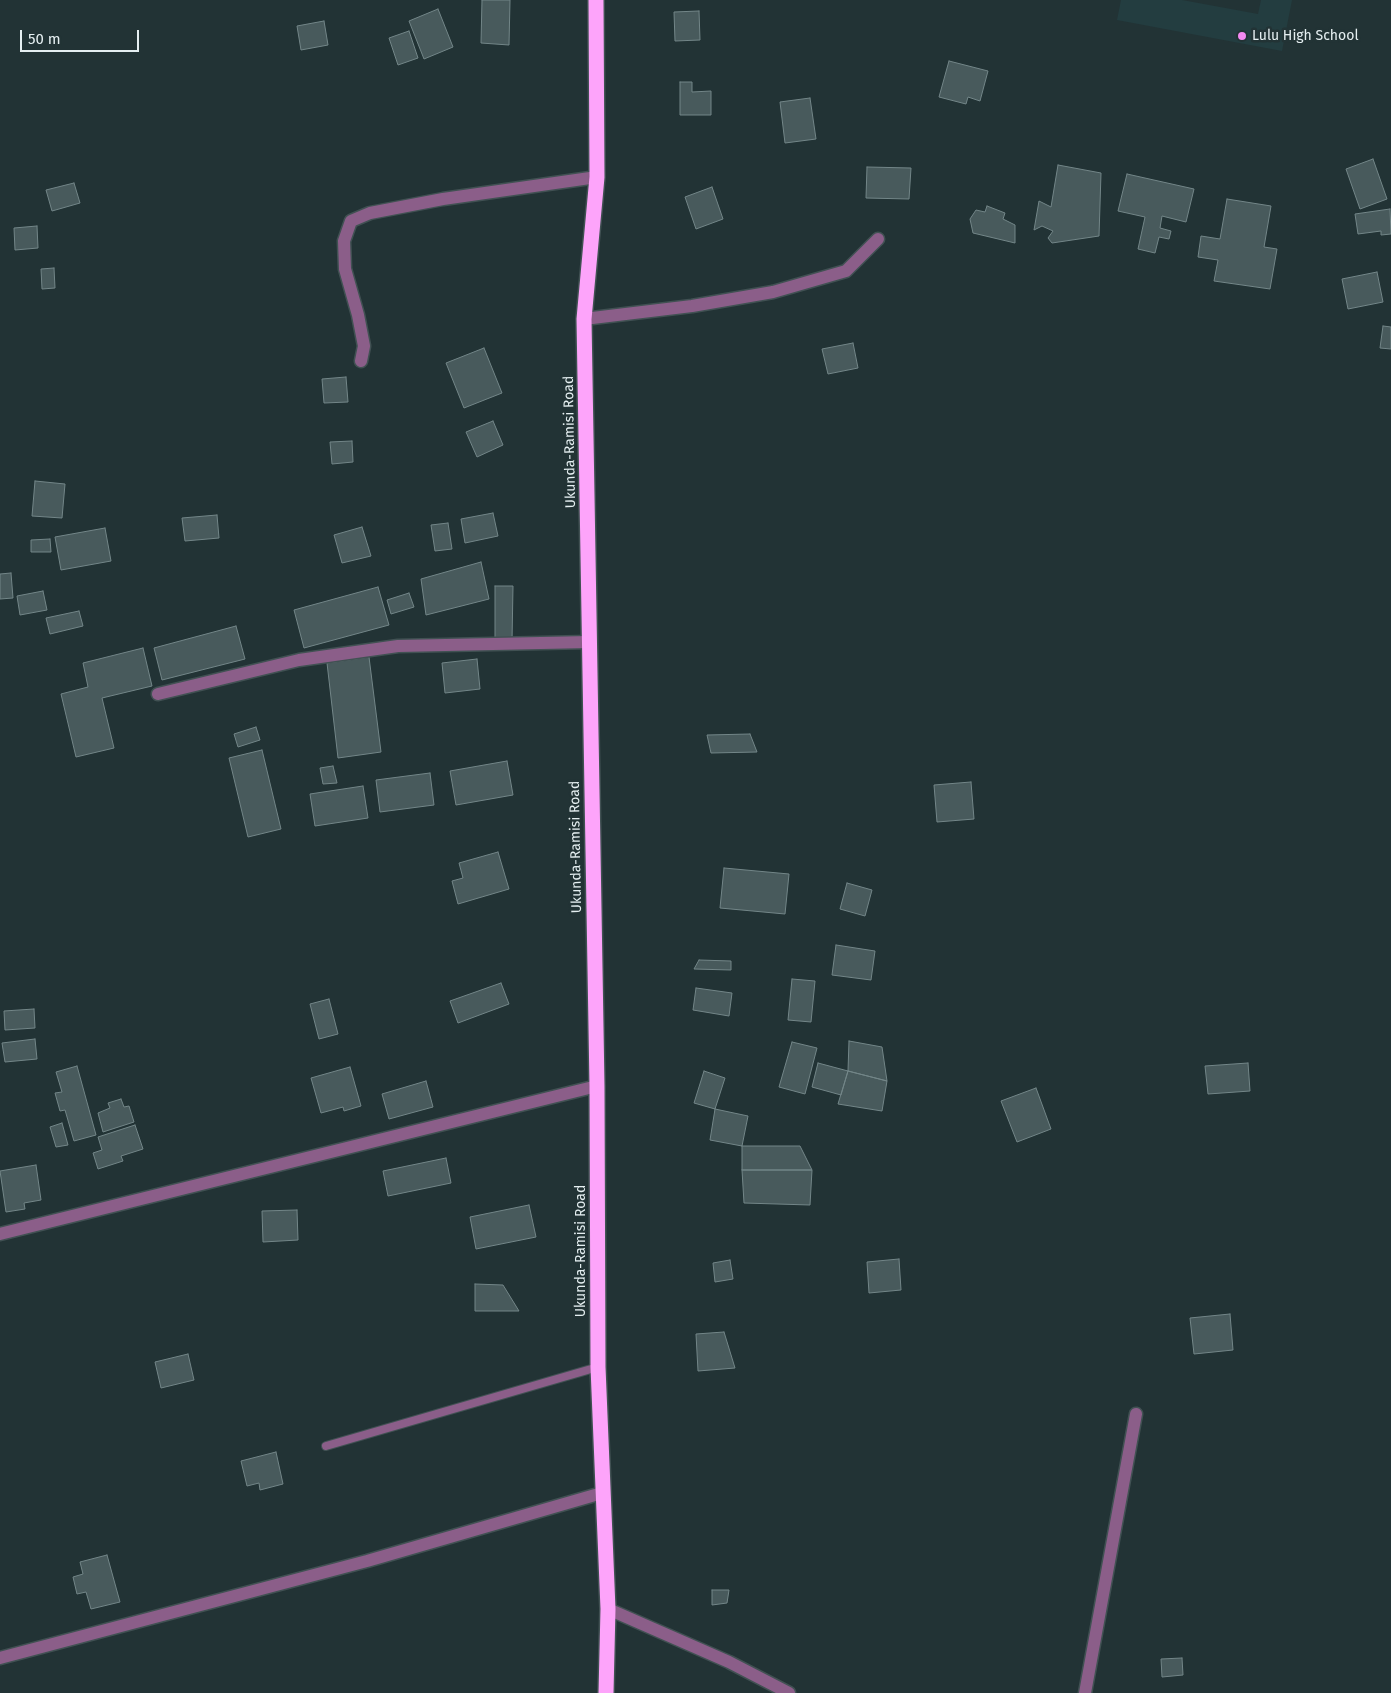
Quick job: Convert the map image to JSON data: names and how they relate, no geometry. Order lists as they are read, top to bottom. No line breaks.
{"streets":{"highway":["Ukunda-Ramisi Road"]},"places":["Lulu High School"],"scale_bar":"50 m"}
